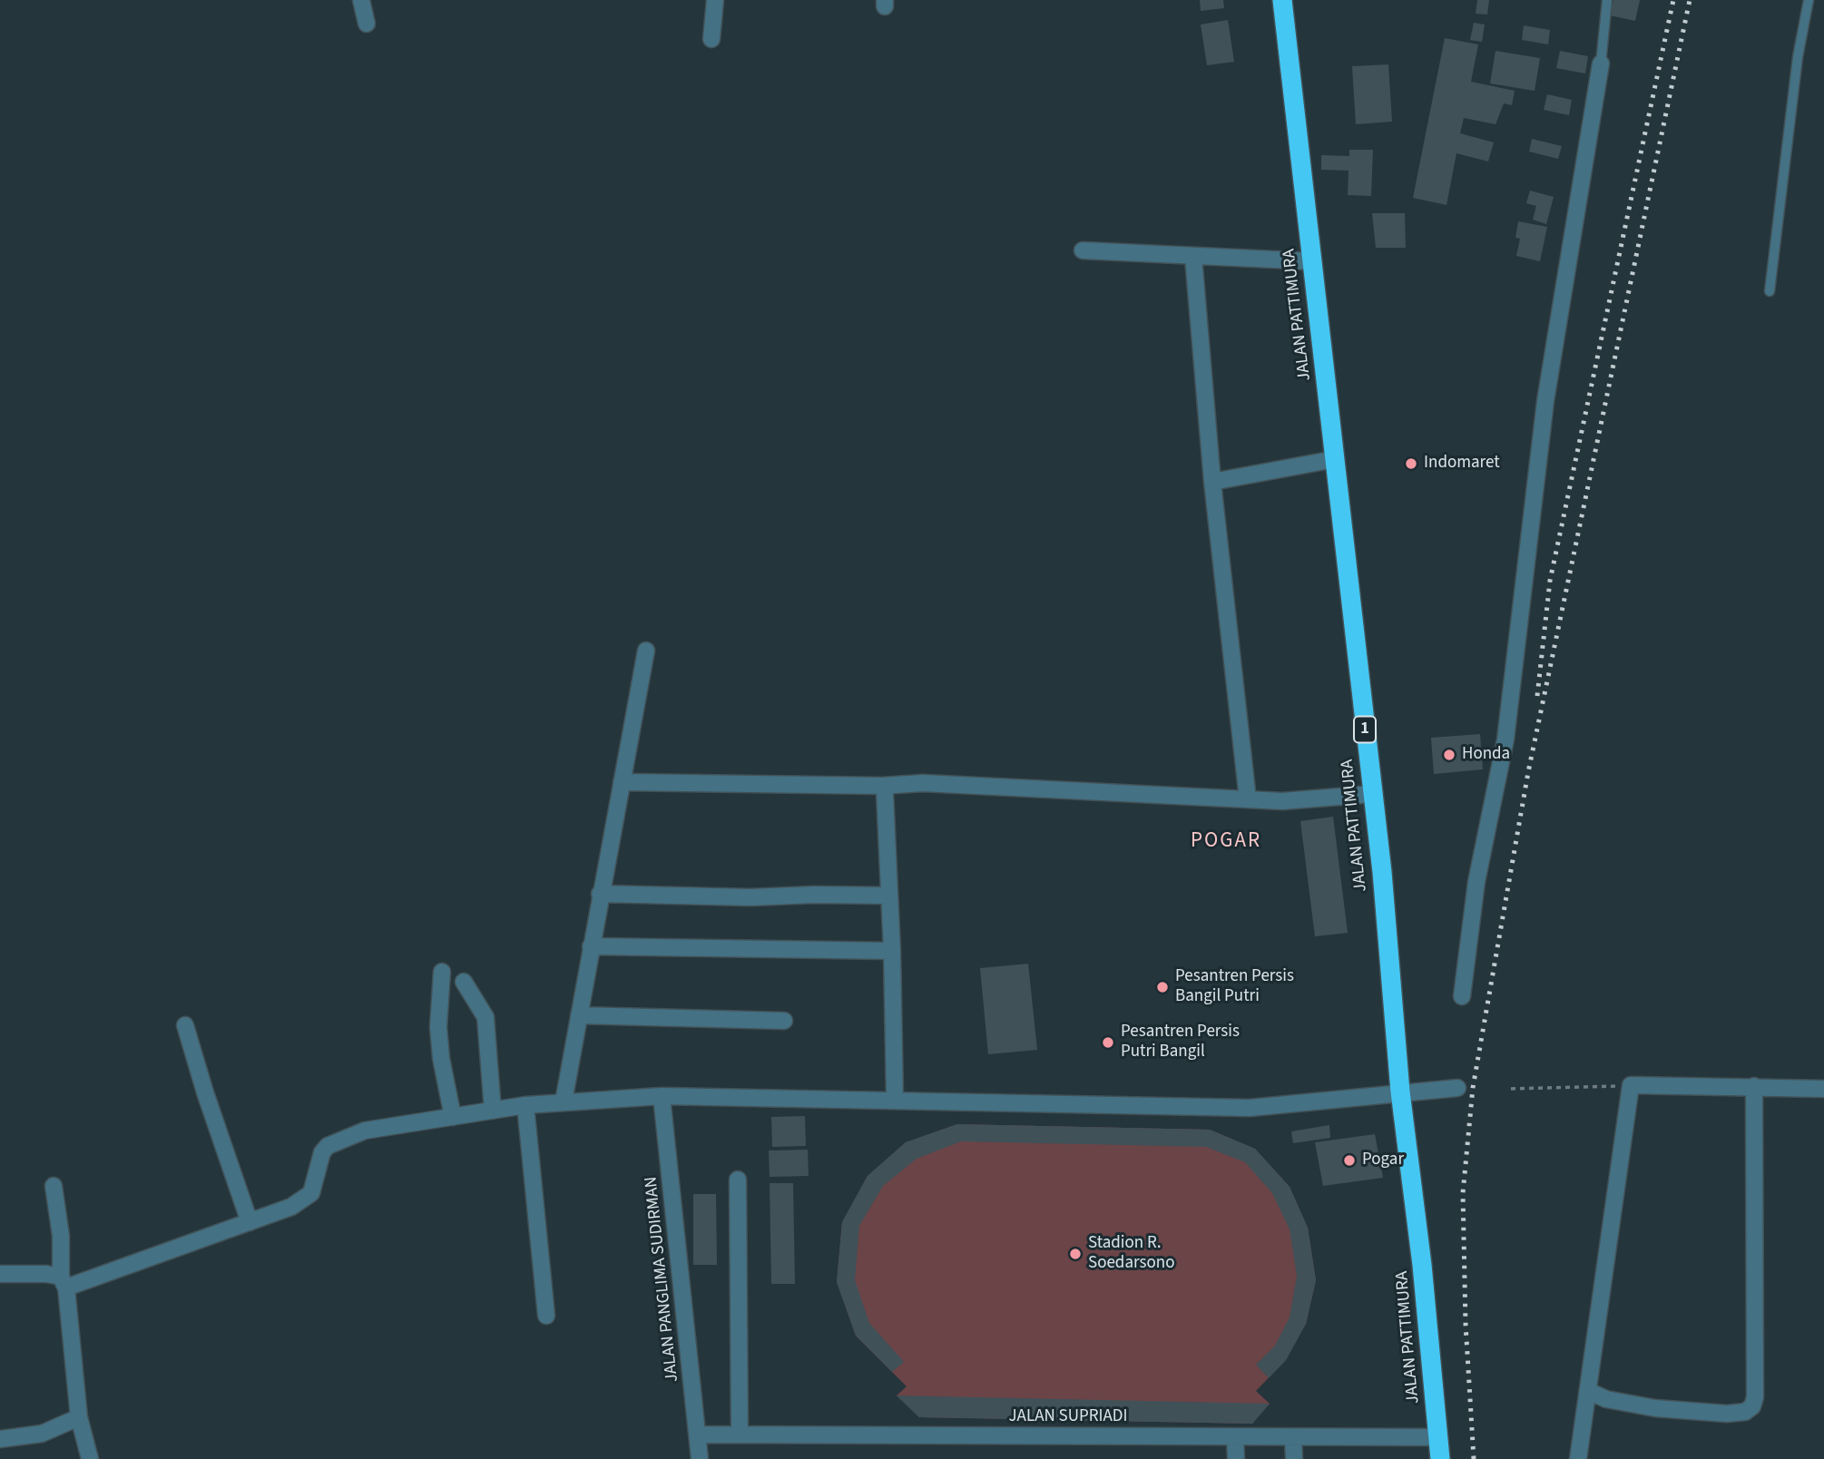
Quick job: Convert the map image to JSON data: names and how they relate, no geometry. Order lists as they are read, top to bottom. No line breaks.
{"streets":{"highway":["JALAN PATTIMURA","1"],"street":["JALAN PANGLIMA SUDIRMAN","JALAN SUPRIADI"]},"crossings":[["JALAN PATTIMURA","JALAN SUPRIADI"],["JALAN PANGLIMA SUDIRMAN","JALAN SUPRIADI"]],"districts":["POGAR"],"places":["Indomaret","Honda","Pesantren Persis Bangil Putri","Pesantren Persis Putri Bangil","Pogar","Stadion R. Soedarsono"]}
